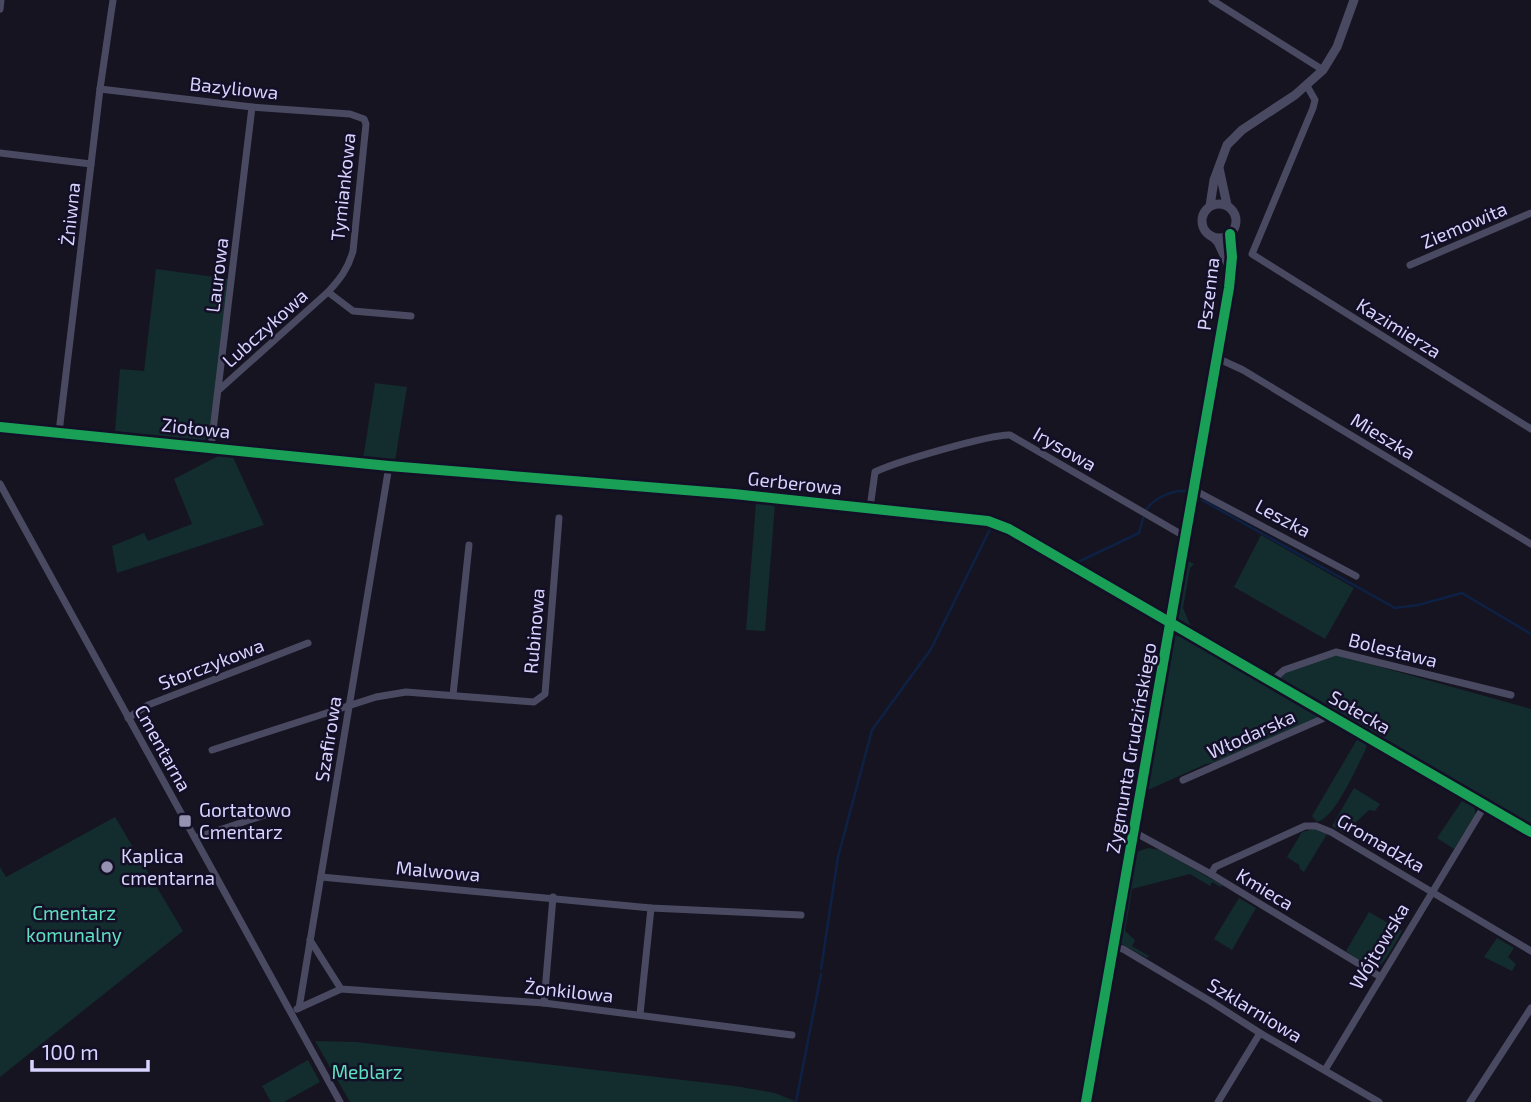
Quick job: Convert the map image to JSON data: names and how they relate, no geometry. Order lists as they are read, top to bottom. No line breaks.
{"streets":{"street":["Bazyliowa","Tymiankowa","Żniwna","Ziemowita","Laurowa","Pszenna","Lubczykowa","Kazimierza","Ziołowa","Mieszka","Irysowa","Gerberowa","Leszka","Rubinowa","Bolesława","Storczykowa","Sołecka","Włodarska","Szafirowa","Cmentarna","Zygmunta Grudzińskiego","Gromadzka","Malwowa","Kmieca","Wójtowska","Żonkilowa","Szklarniowa"]},"crossings":[["Bazyliowa","Tymiankowa"],["Bazyliowa","Żniwna"],["Bazyliowa","Laurowa"],["Tymiankowa","Lubczykowa"],["Żniwna","Ziołowa"],["Laurowa","Lubczykowa"],["Laurowa","Ziołowa"],["Pszenna","Kazimierza"],["Pszenna","Mieszka"],["Pszenna","Zygmunta Grudzińskiego"],["Ziołowa","Gerberowa"],["Ziołowa","Szafirowa"],["Mieszka","Zygmunta Grudzińskiego"],["Irysowa","Gerberowa"],["Irysowa","Zygmunta Grudzińskiego"],["Gerberowa","Sołecka"],["Gerberowa","Szafirowa"],["Gerberowa","Zygmunta Grudzińskiego"],["Leszka","Zygmunta Grudzińskiego"],["Rubinowa","Szafirowa"],["Bolesława","Sołecka"],["Storczykowa","Cmentarna"],["Sołecka","Włodarska"],["Sołecka","Zygmunta Grudzińskiego"],["Sołecka","Wójtowska"],["Szafirowa","Malwowa"],["Szafirowa","Żonkilowa"],["Zygmunta Grudzińskiego","Kmieca"],["Zygmunta Grudzińskiego","Szklarniowa"],["Gromadzka","Kmieca"],["Gromadzka","Wójtowska"],["Kmieca","Wójtowska"],["Wójtowska","Szklarniowa"]],"parks":["Cmentarz komunalny","Meblarz"],"places":{"transit":["Gortatowo Cmentarz"],"other":["Kaplica cmentarna"]},"scale_bar":"100 m"}
